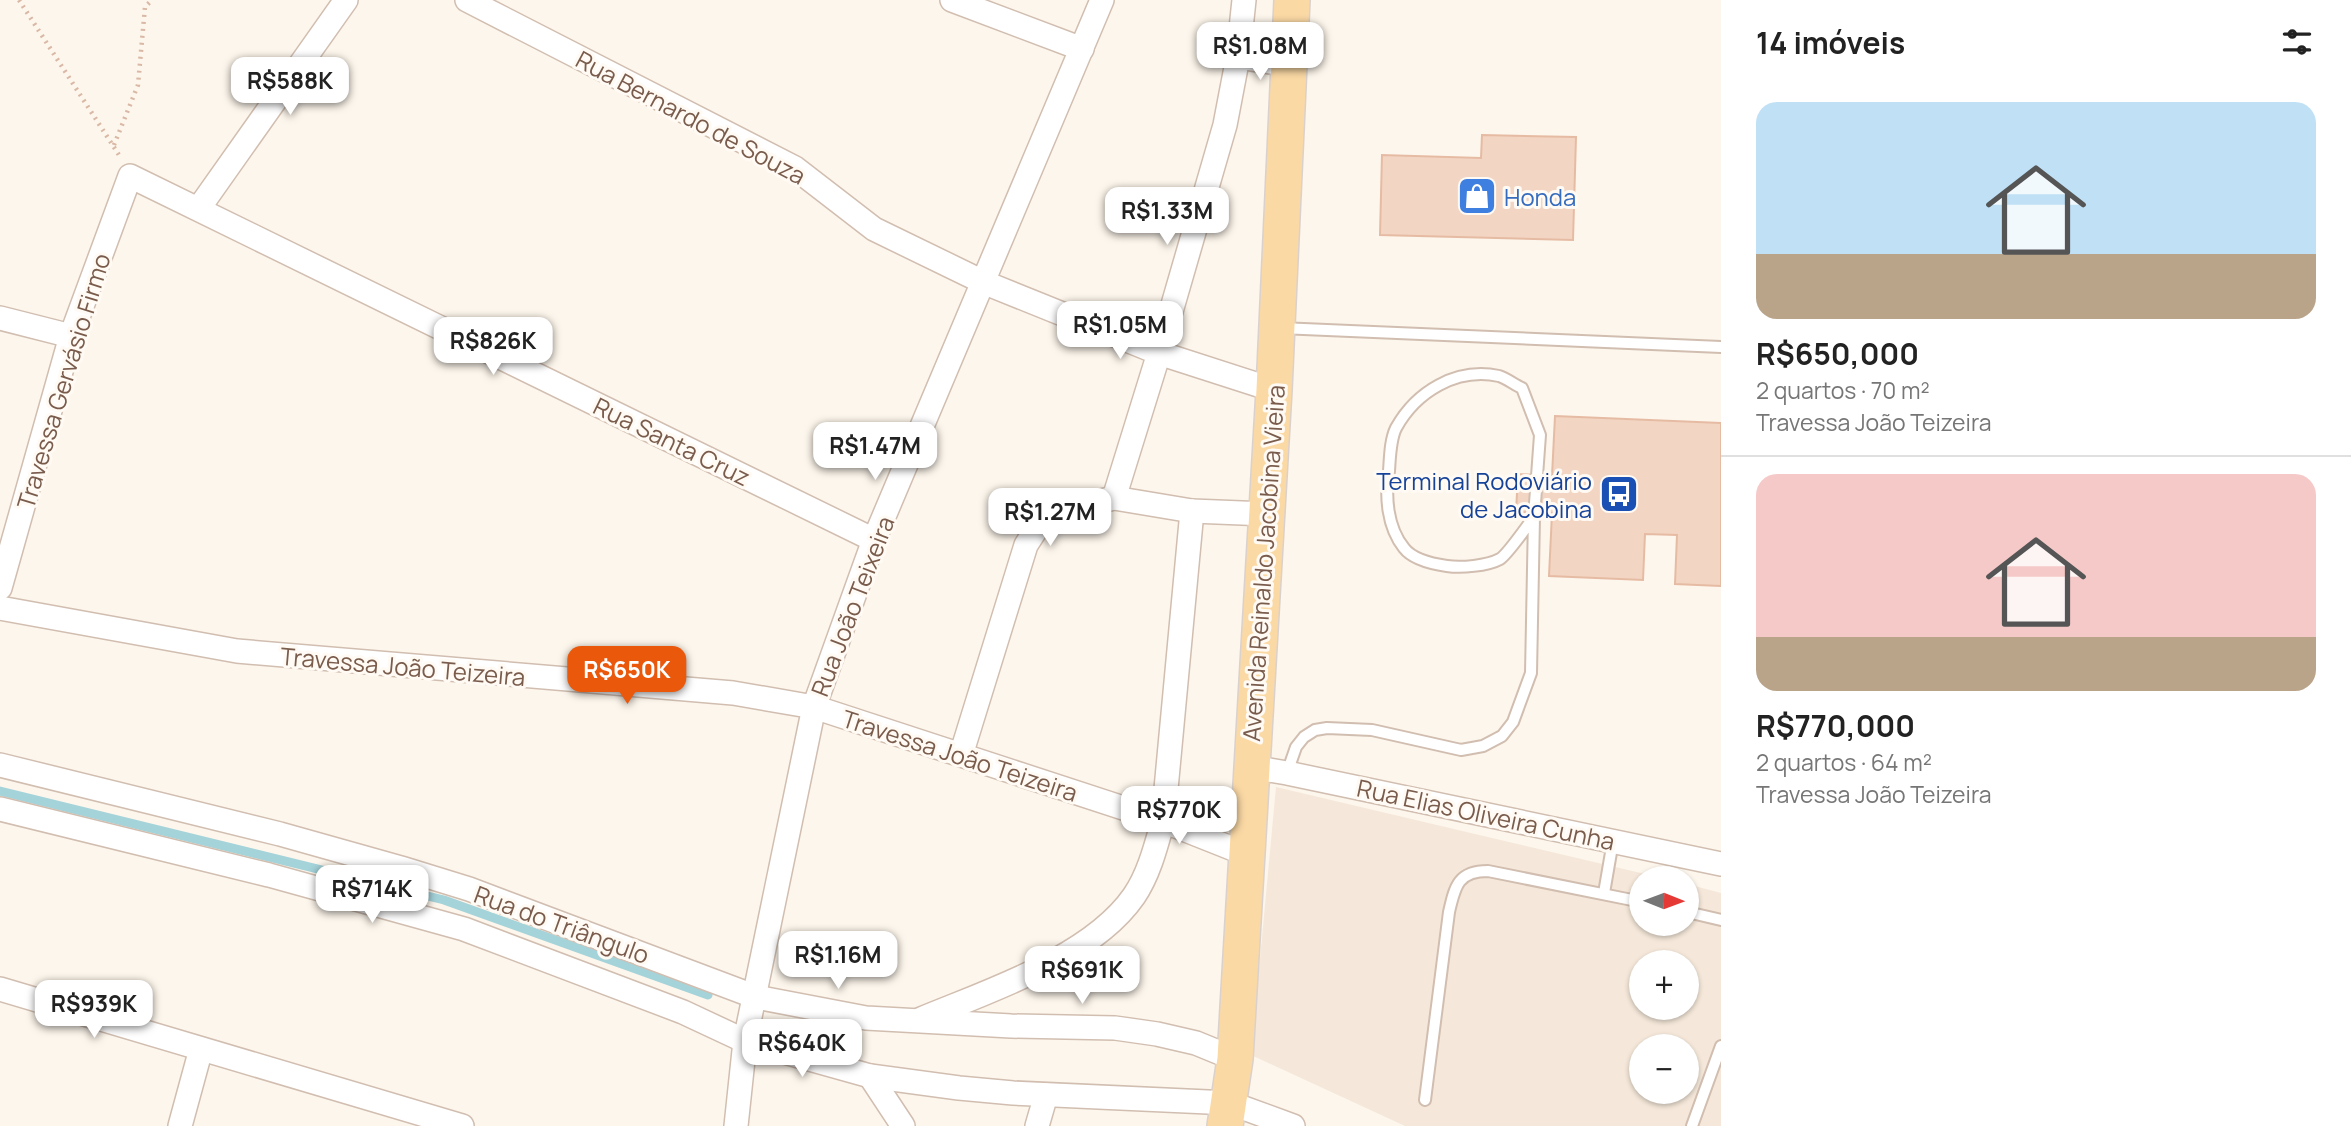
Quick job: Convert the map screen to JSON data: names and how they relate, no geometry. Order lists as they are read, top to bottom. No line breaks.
{"streets":{"main road":["Avenida Reinaldo Jacobina Vieira"],"street":["Rua Bernardo de Souza","Travessa Gervásio Firmo","Rua Santa Cruz","Rua João Teixeira","Travessa João Teizeira","Rua Elias Oliveira Cunha","Rua do Triângulo"]},"crossings":[["Rua Bernardo de Souza","Avenida Reinaldo Jacobina Vieira"],["Rua Bernardo de Souza","Rua João Teixeira"],["Travessa Gervásio Firmo","Rua Santa Cruz"],["Rua Santa Cruz","Rua João Teixeira"],["Avenida Reinaldo Jacobina Vieira","Travessa João Teizeira"],["Avenida Reinaldo Jacobina Vieira","Rua Elias Oliveira Cunha"],["Avenida Reinaldo Jacobina Vieira","Rua do Triângulo"],["Rua João Teixeira","Travessa João Teizeira"],["Rua João Teixeira","Rua do Triângulo"]],"places":{"shop":["Honda"],"bus stop":["Terminal Rodoviário de Jacobina"]},"north":"right","page":{"heading":"14 imóveis","price":["R$1.08M","R$588K","R$1.33M","R$1.05M","R$826K","R$1.47M","R$1.27M","R$650K","R$770K","R$714K","R$1.16M","R$691K","R$939K","R$640K"],"list":[{"name":"R$650,000","note":"2 quartos · 70 m² · Travessa João Teizeira"},{"name":"R$770,000","note":"2 quartos · 64 m² · Travessa João Teizeira"}],"map_buttons":["+","−"]}}
